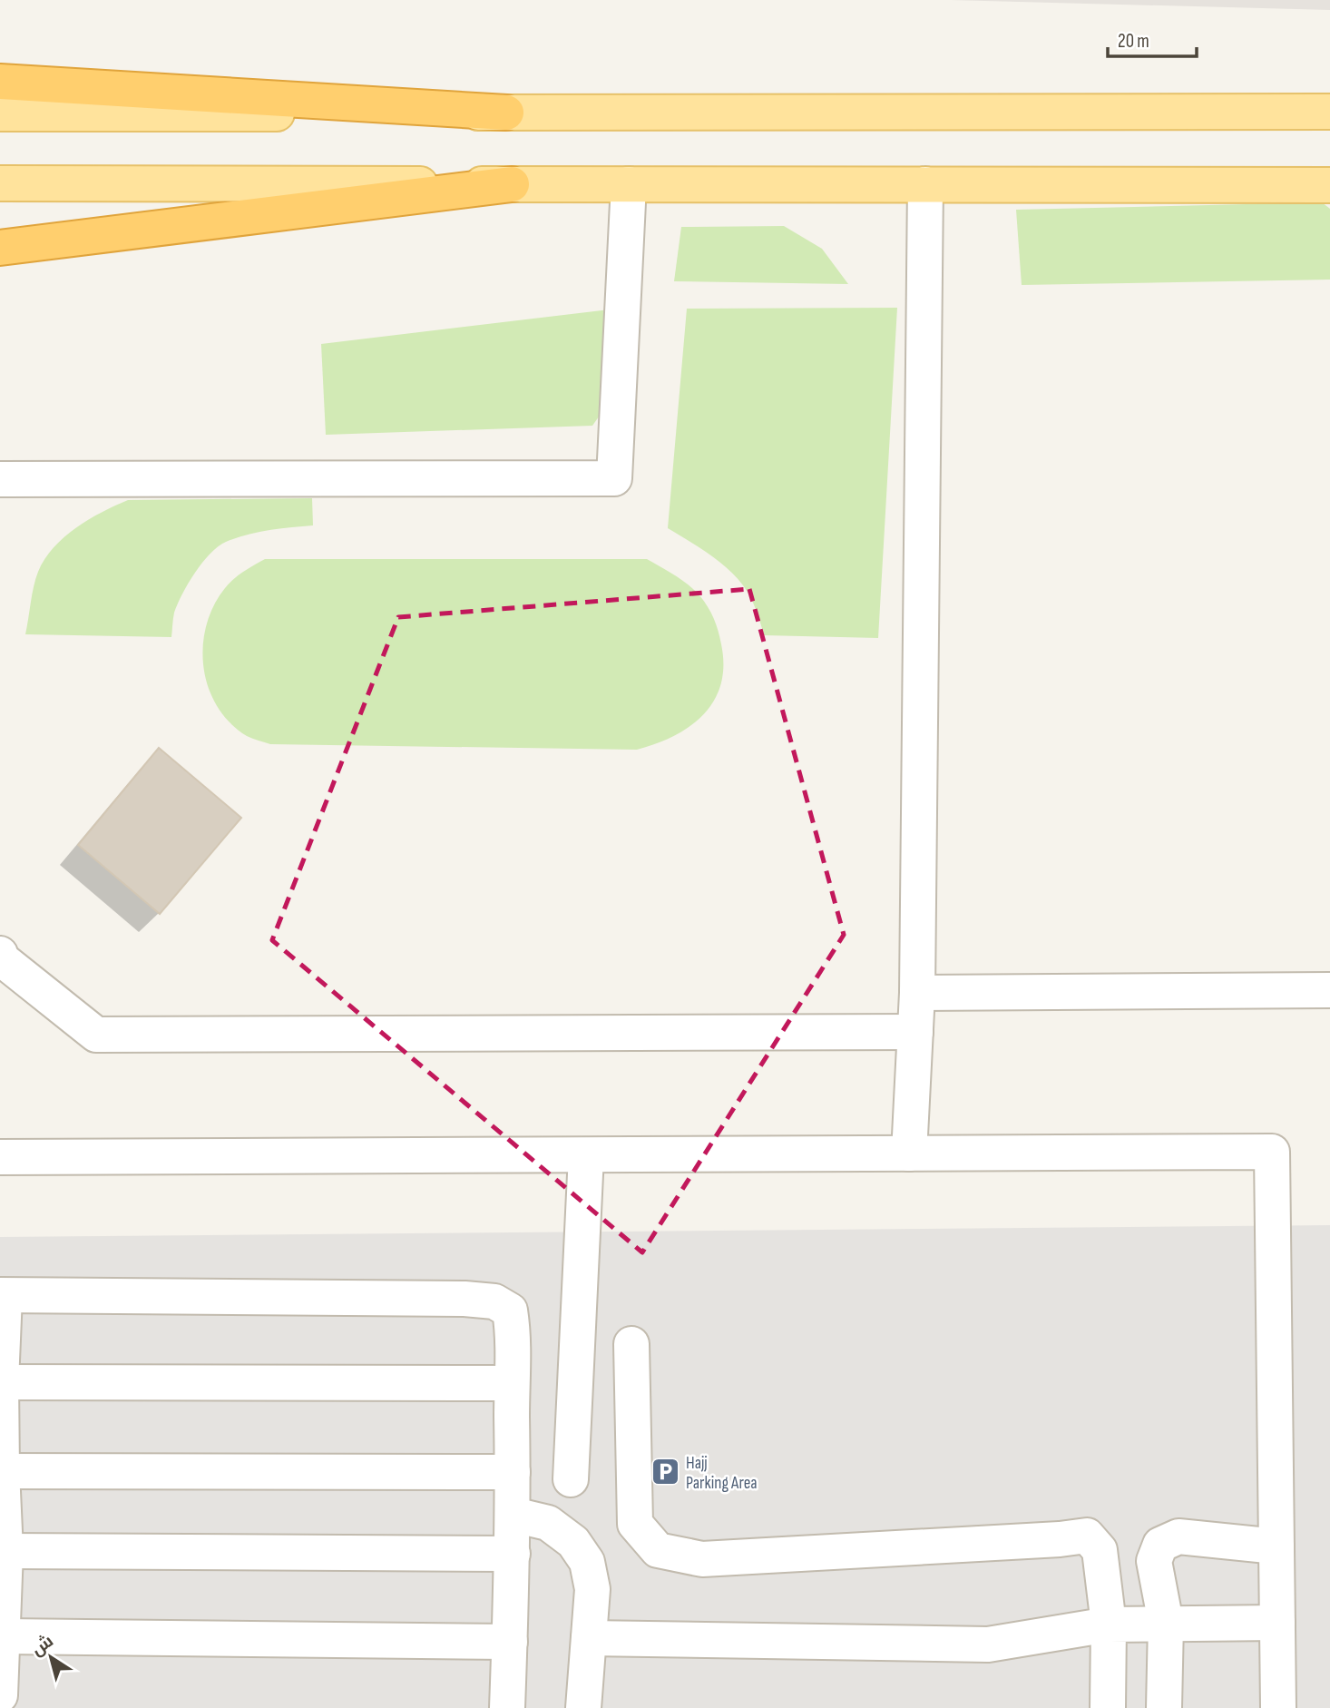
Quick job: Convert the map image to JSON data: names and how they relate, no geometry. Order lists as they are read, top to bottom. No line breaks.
{"places":{"parking":["Hajj Parking Area"]},"scale_bar":"20 m","north":"top left"}
